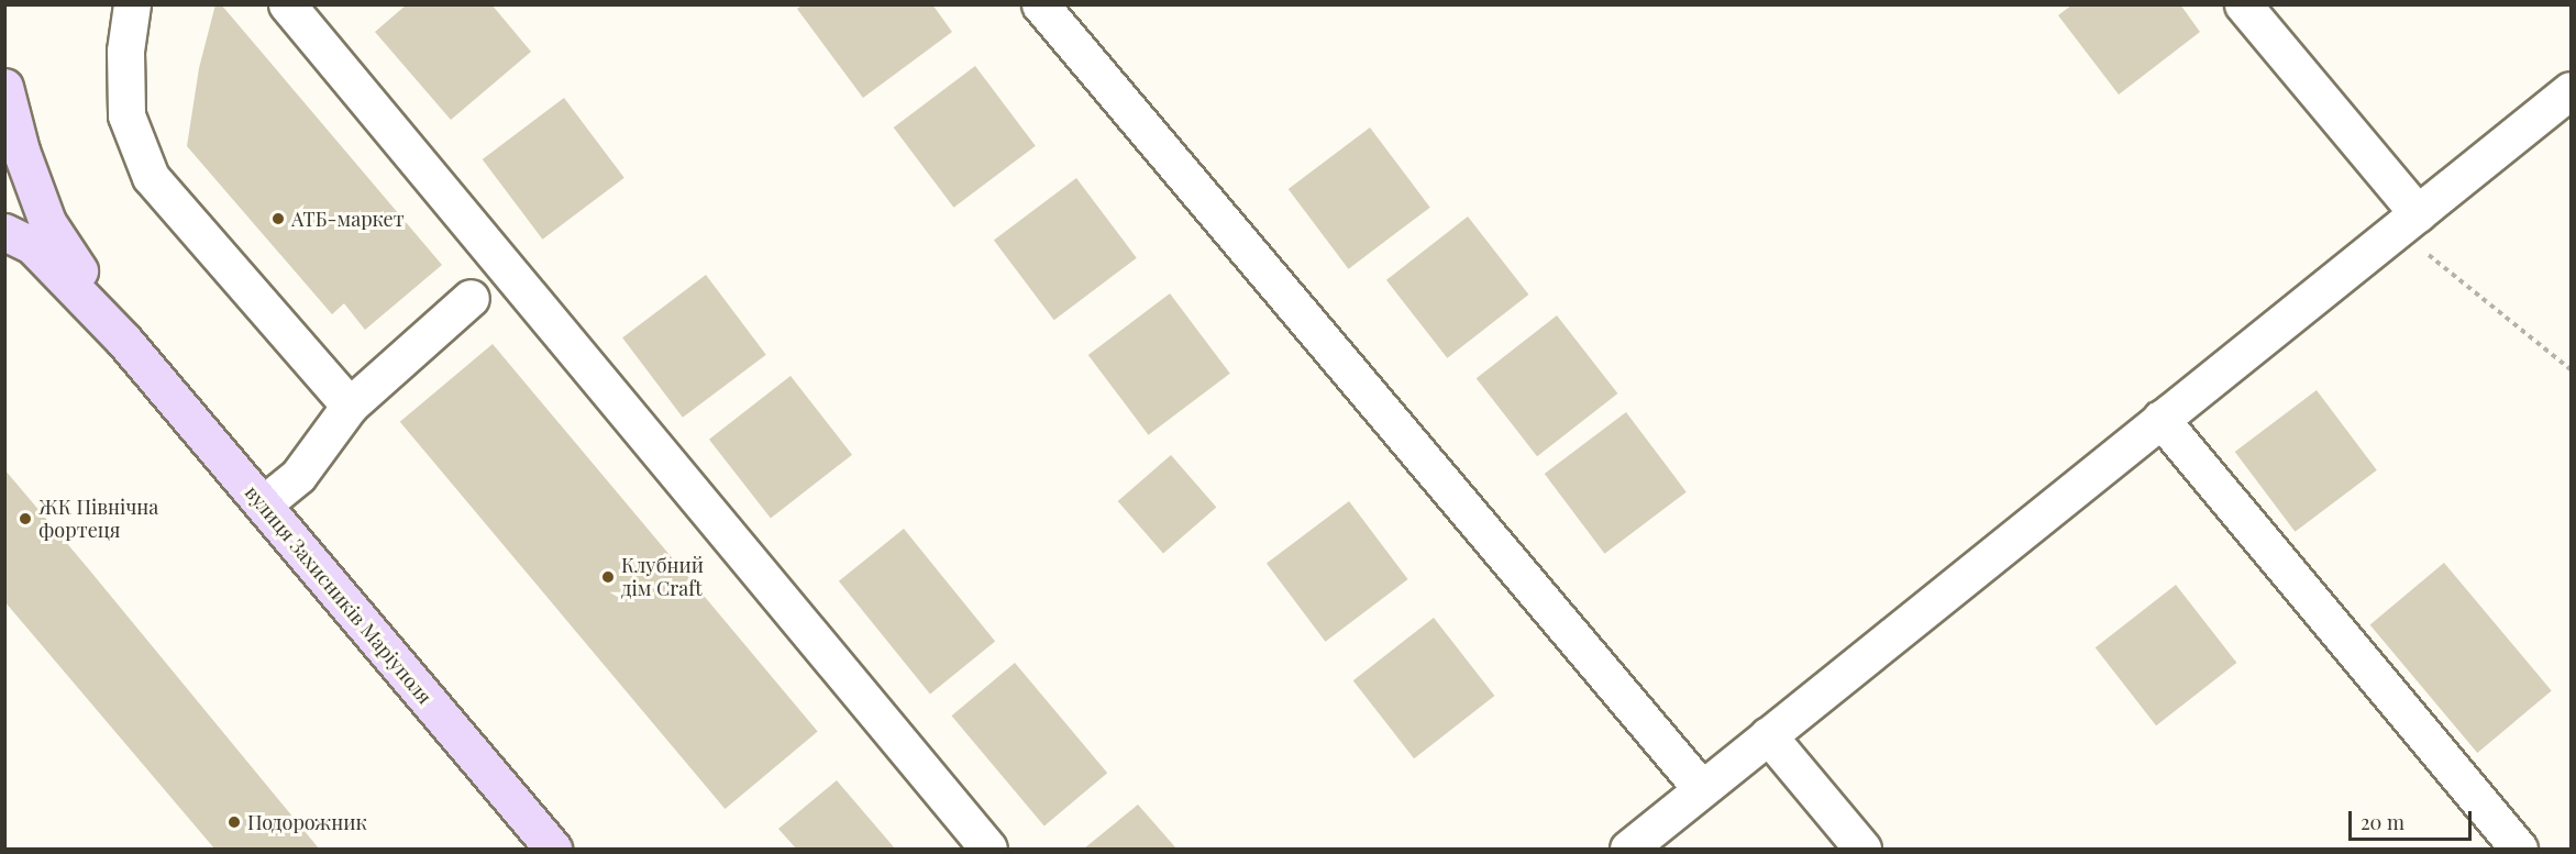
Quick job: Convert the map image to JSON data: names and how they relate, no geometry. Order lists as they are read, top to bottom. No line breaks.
{"streets":{"main road":["вулиця Захисників Маріуполя"]},"places":["АТБ-маркет","ЖК Північна фортеця","Клубний дім Craft","Подорожник"],"scale_bar":"20 m"}
